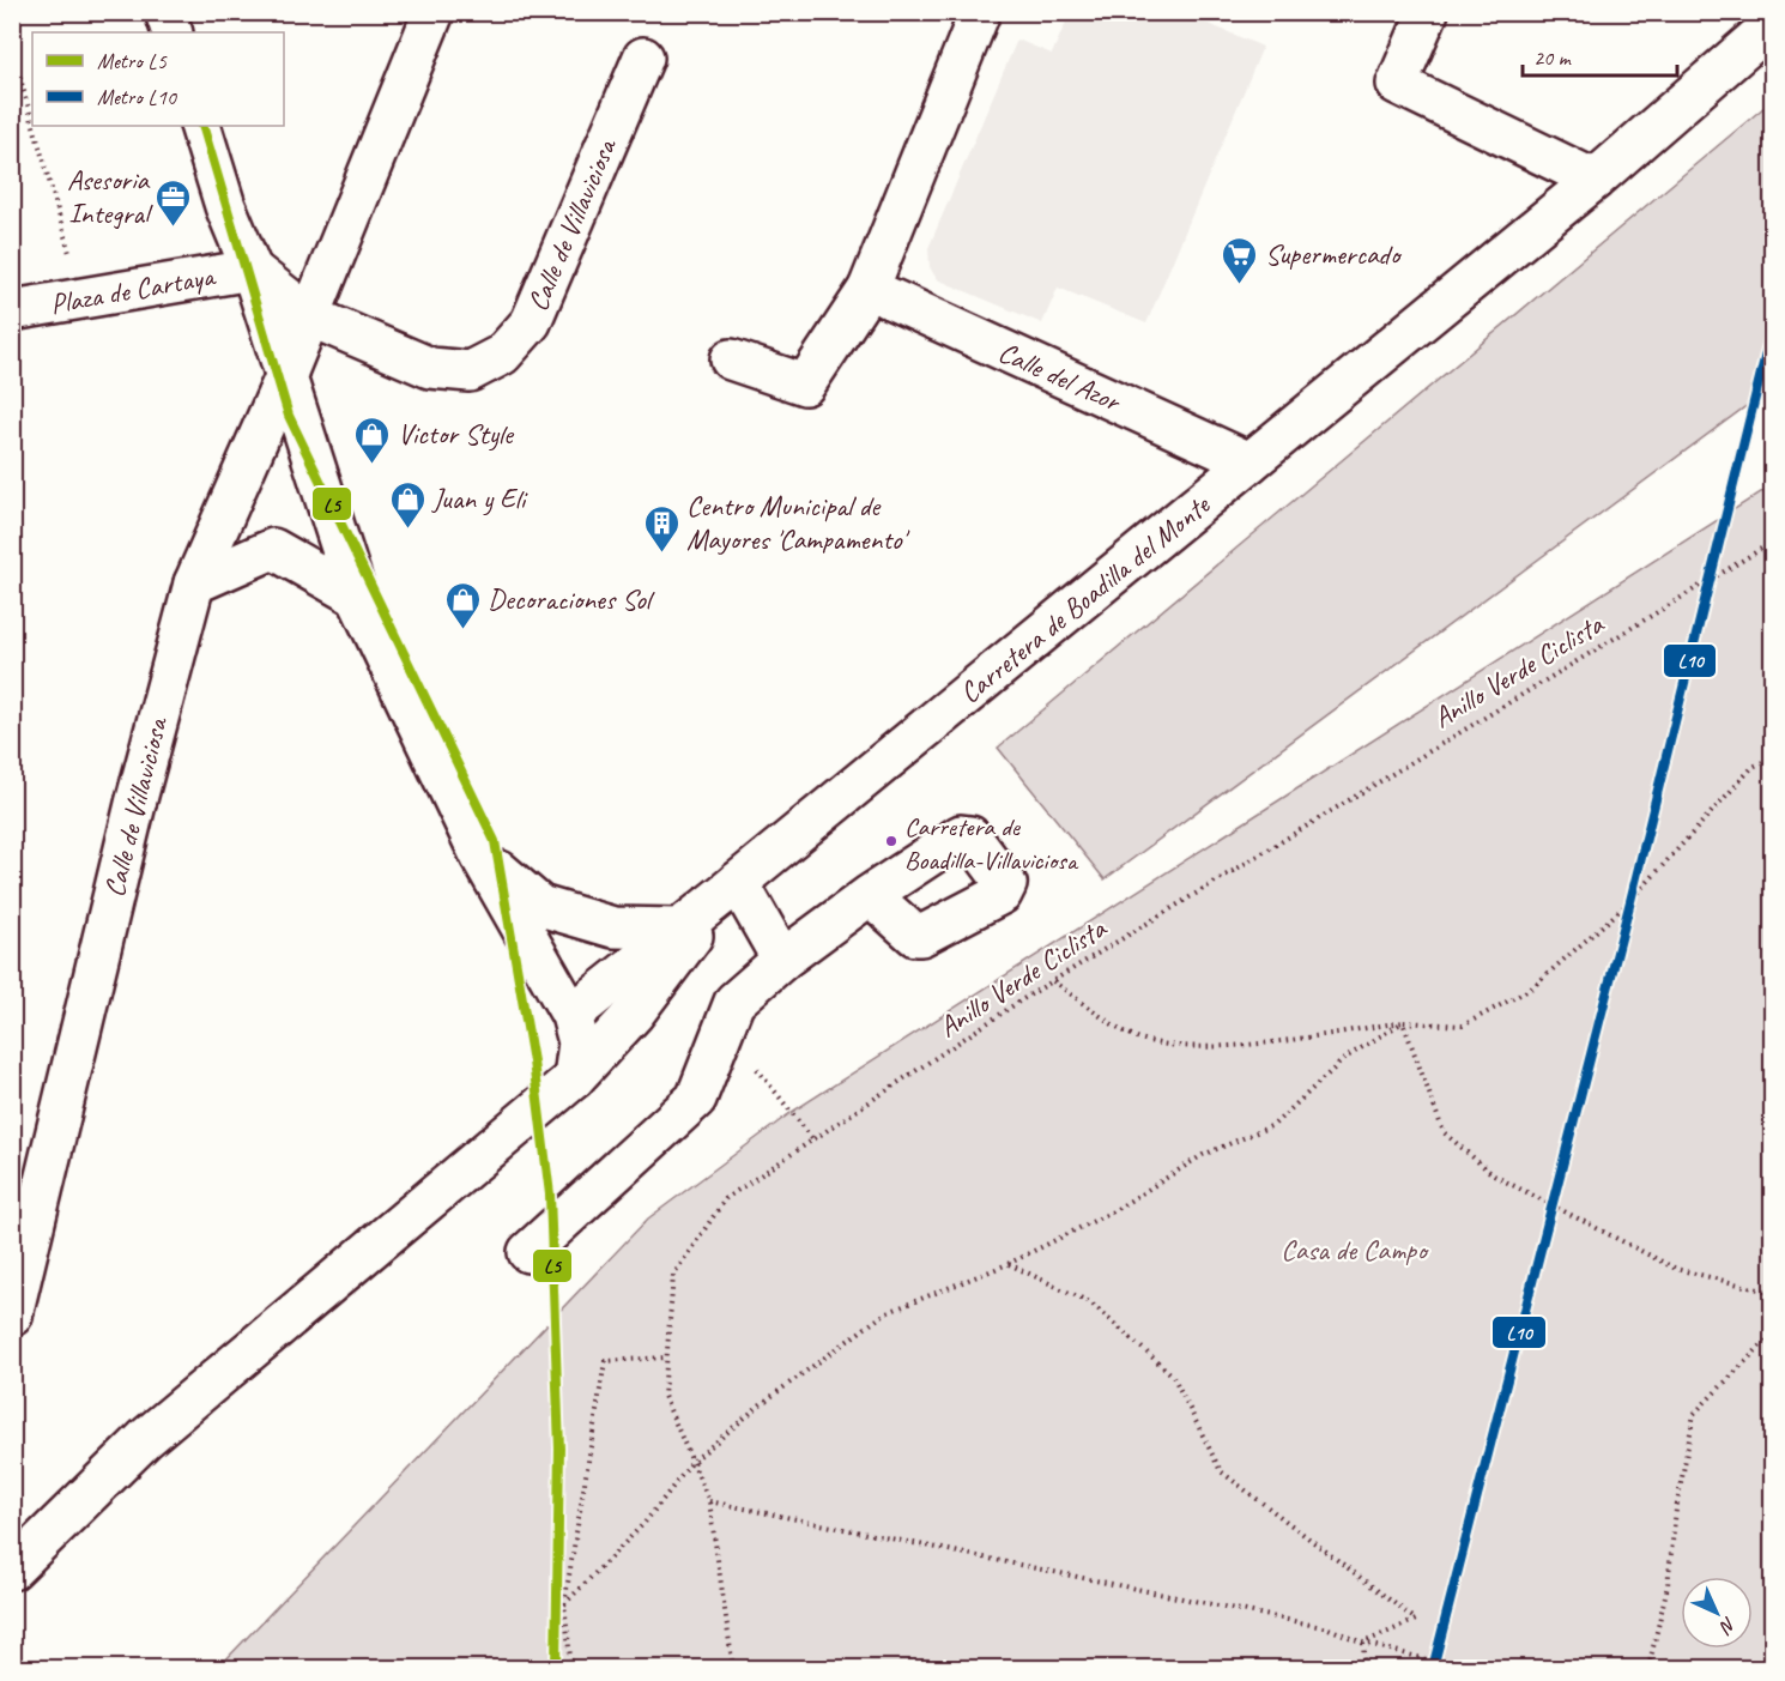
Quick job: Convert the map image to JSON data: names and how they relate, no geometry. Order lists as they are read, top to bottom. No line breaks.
{"streets":{"main road":["Calle de Villaviciosa","Plaza de Cartaya","Calle del Azor","Carretera de Boadilla del Monte"],"path":["Anillo Verde Ciclista"]},"crossings":[["Calle de Villaviciosa","Plaza de Cartaya"],["Calle del Azor","Carretera de Boadilla del Monte"]],"parks":["Casa de Campo"],"places":{"office":["Asesoria Integral"],"supermarket":["Supermercado"],"shop":["Victor Style","Juan y Eli","Decoraciones Sol"],"building":["Centro Municipal de Mayores 'Campamento'"],"other":["Carretera de Boadilla-Villaviciosa"]},"lines":["metro line L5","metro line L10"],"legend":["Metro L5","Metro L10"],"scale_bar":"20 m","north":"bottom right"}
